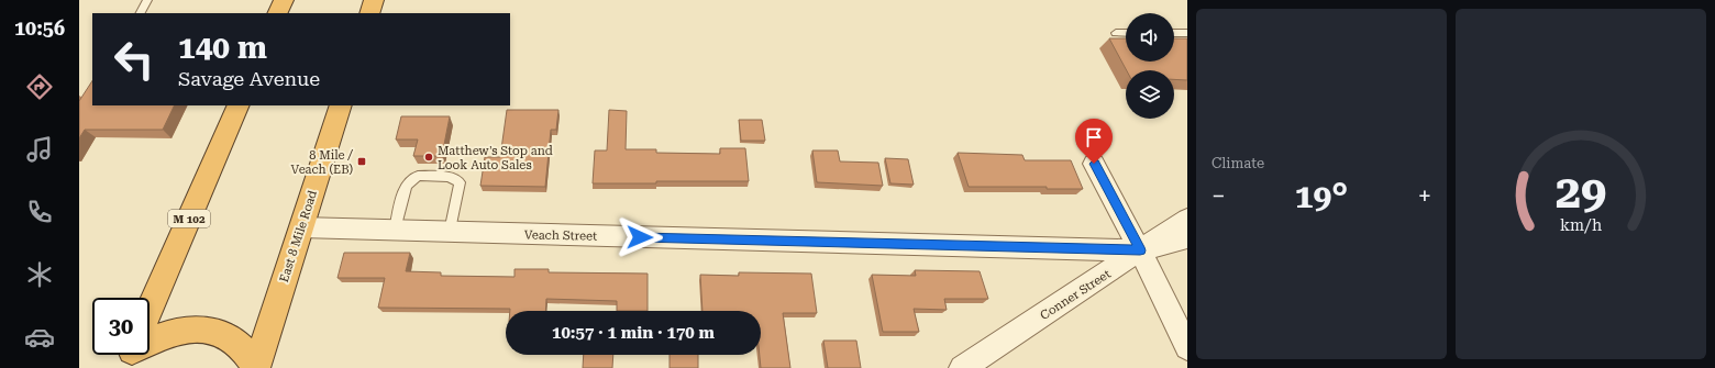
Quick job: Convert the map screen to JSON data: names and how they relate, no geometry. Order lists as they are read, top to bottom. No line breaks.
{"streets":{"highway":["M 102","East 8 Mile Road"],"street":["Veach Street","Conner Street"]},"crossings":[["Veach Street","East 8 Mile Road"],["Veach Street","Conner Street"]],"places":{"other":["Matthew's Stop and Look Auto Sales"],"transit":["8 Mile / Veach (EB)"]},"page":{"tabs":"10:56","tile":"Climate","turn":["140 m","Savage Avenue"],"heat":["−","19°","+"],"limit":"30","trip":"10:57 · 1 min · 170 m","gauge":["29","km/h"]}}
